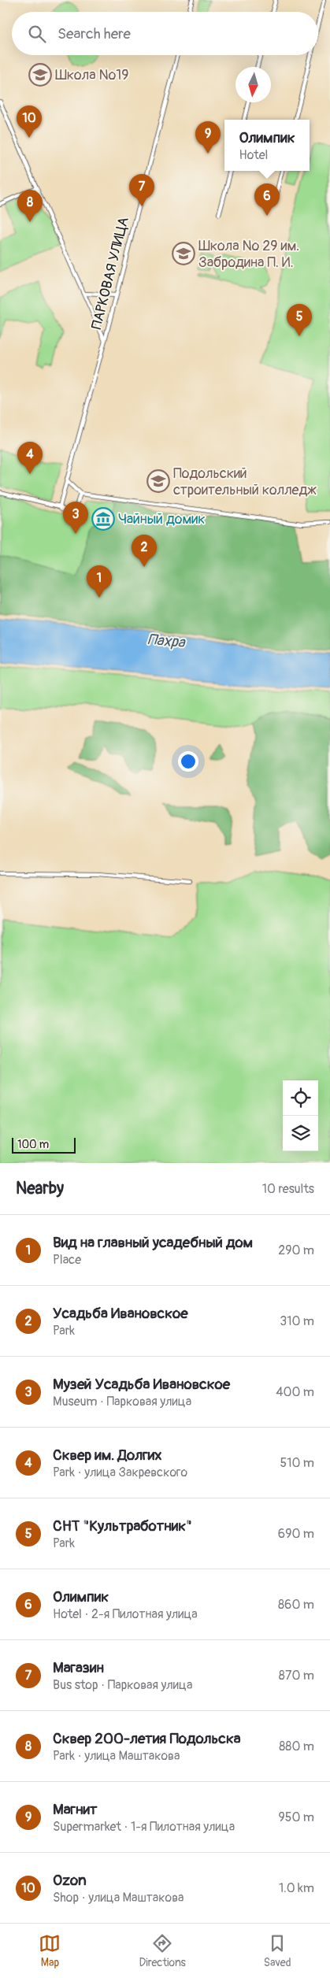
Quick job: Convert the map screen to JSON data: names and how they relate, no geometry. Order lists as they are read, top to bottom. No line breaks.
{"streets":{"street":["ПАРКОВАЯ УЛИЦА"]},"water":["Пахра"],"places":{"school or university":["Школа №19","Школа № 29 им. Забродина П. И.","Подольский строительный колледж"],"museum":["Чайный домик"]},"scale_bar":"100 m","north":"bottom","page":{"search":"Search here","pins":["10","9","7","6","8","5","4","3","2","1"],"popup":["Олимпик","Hotel"],"scale":"100 m","heading":["Nearby","10 results"],"list":[{"mark":"1","name":"Вид на главный усадебный дом","note":"Place","value":"290 m"},{"mark":"2","name":"Усадьба Ивановское","note":"Park","value":"310 m"},{"mark":"3","name":"Музей Усадьба Ивановское","note":"Museum · Парковая улица","value":"400 m"},{"mark":"4","name":"Сквер им. Долгих","note":"Park · улица Закревского","value":"510 m"},{"mark":"5","name":"СНТ \"Культработник\"","note":"Park","value":"690 m"},{"mark":"6","name":"Олимпик","note":"Hotel · 2-я Пилотная улица","value":"860 m"},{"mark":"7","name":"Магазин","note":"Bus stop · Парковая улица","value":"870 m"},{"mark":"8","name":"Сквер 200-летия Подольска","note":"Park · улица Маштакова","value":"880 m"},{"mark":"9","name":"Магнит","note":"Supermarket · 1-я Пилотная улица","value":"950 m"},{"mark":"10","name":"Ozon","note":"Shop · улица Маштакова","value":"1.0 km"}],"nav":["Map","Directions","Saved"]}}
